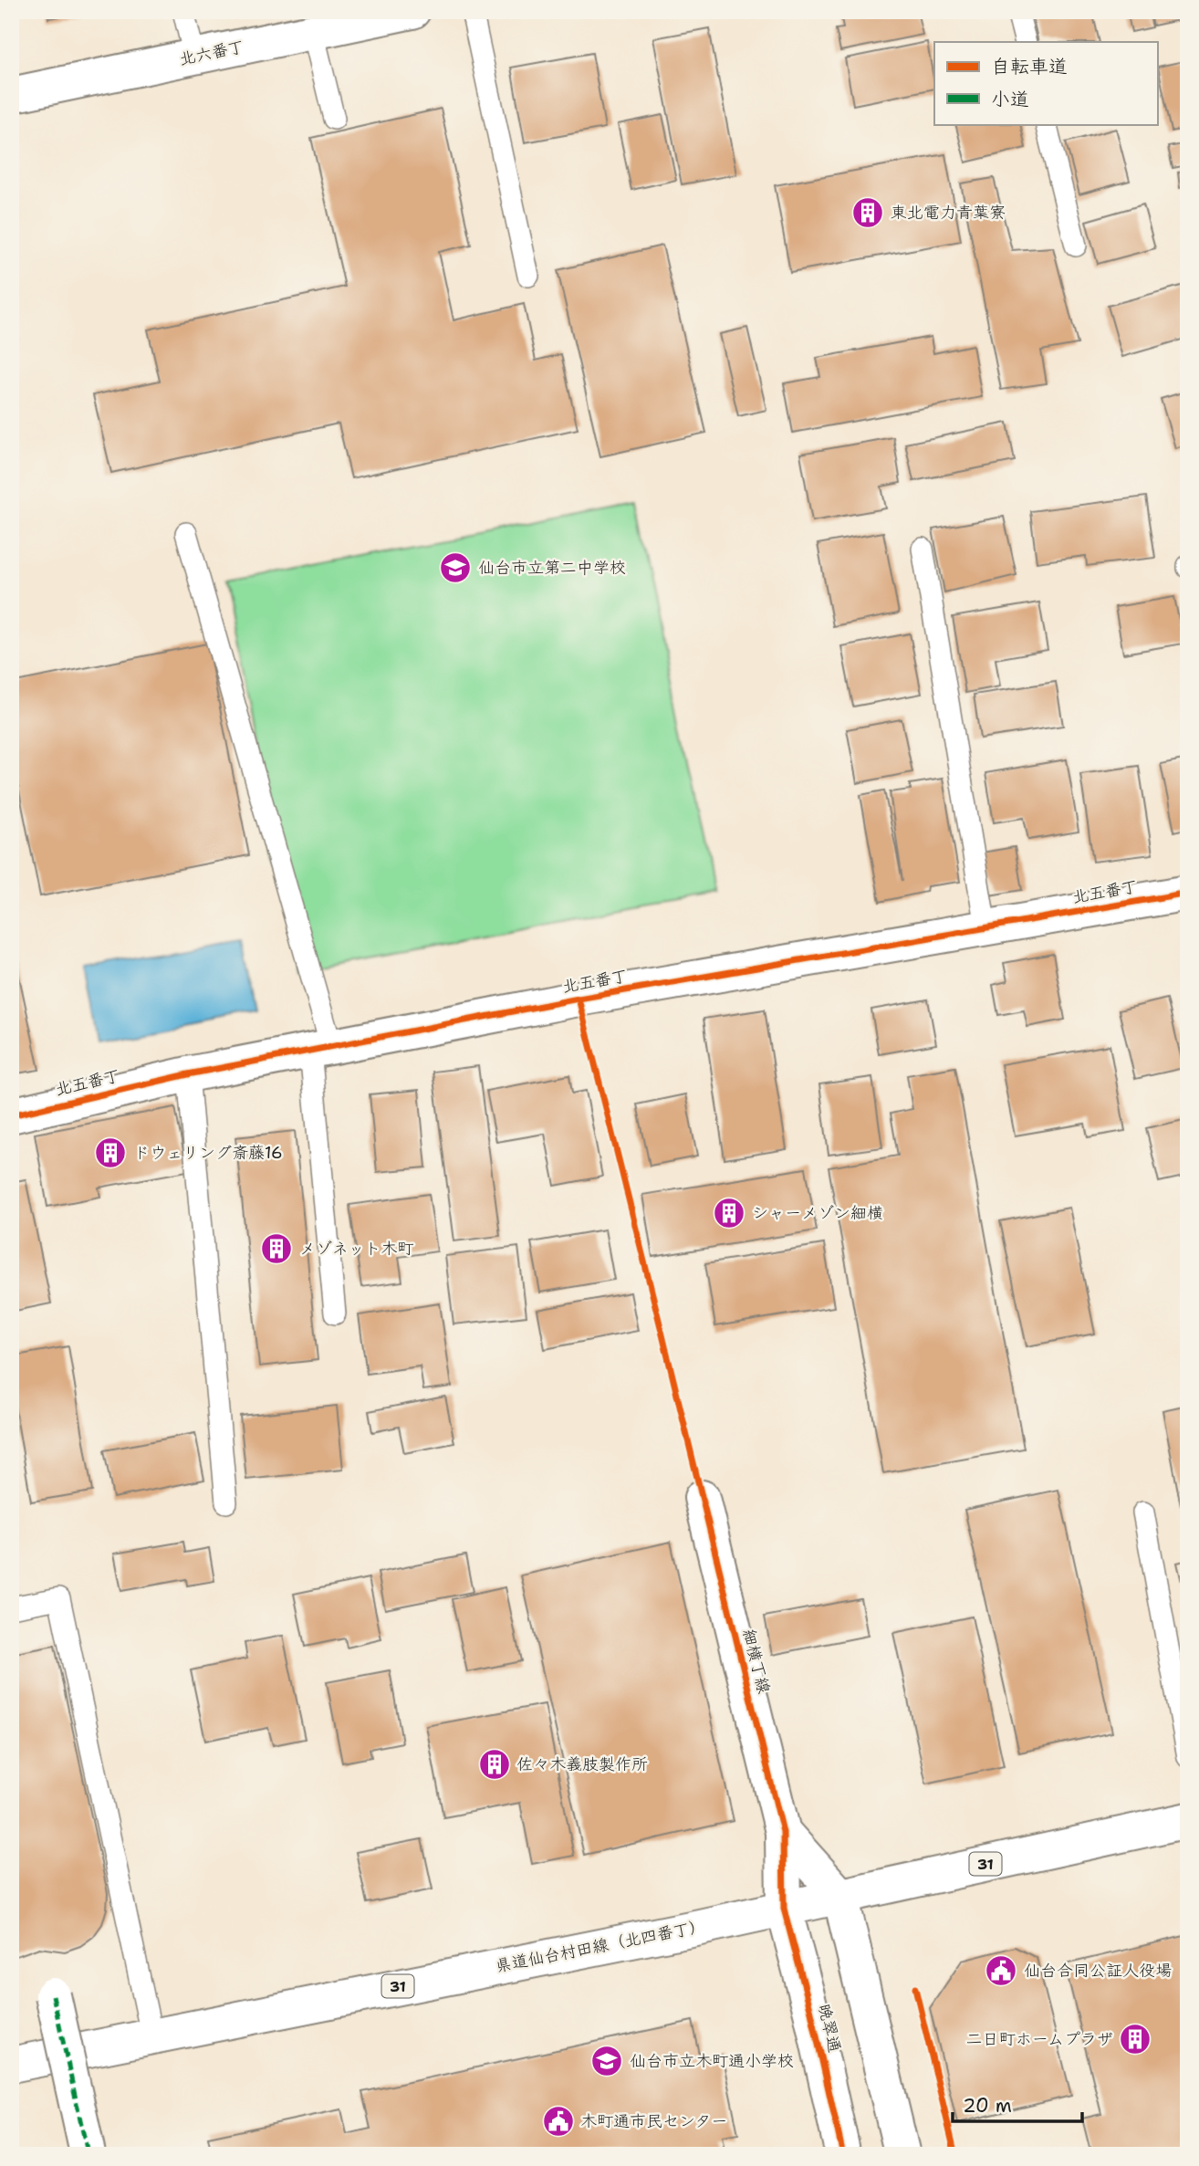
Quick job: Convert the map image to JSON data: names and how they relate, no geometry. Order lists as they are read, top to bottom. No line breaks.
{"streets":{"street":["北六番丁","北五番丁","細横丁線","31","県道仙台村田線（北四番丁）","晩翠通"]},"crossings":[["細横丁線","県道仙台村田線（北四番丁）"],["細横丁線","晩翠通"],["県道仙台村田線（北四番丁）","晩翠通"]],"places":{"building":["東北電力青葉寮","ドウェリング斎藤16","シャーメゾン細横","メゾネット木町","佐々木義肢製作所","二日町ホームプラザ"],"school or university":["仙台市立第二中学校","仙台市立木町通小学校"],"public building":["仙台合同公証人役場","木町通市民センター"]},"legend":["自転車道","小道"],"scale_bar":"20 m"}
